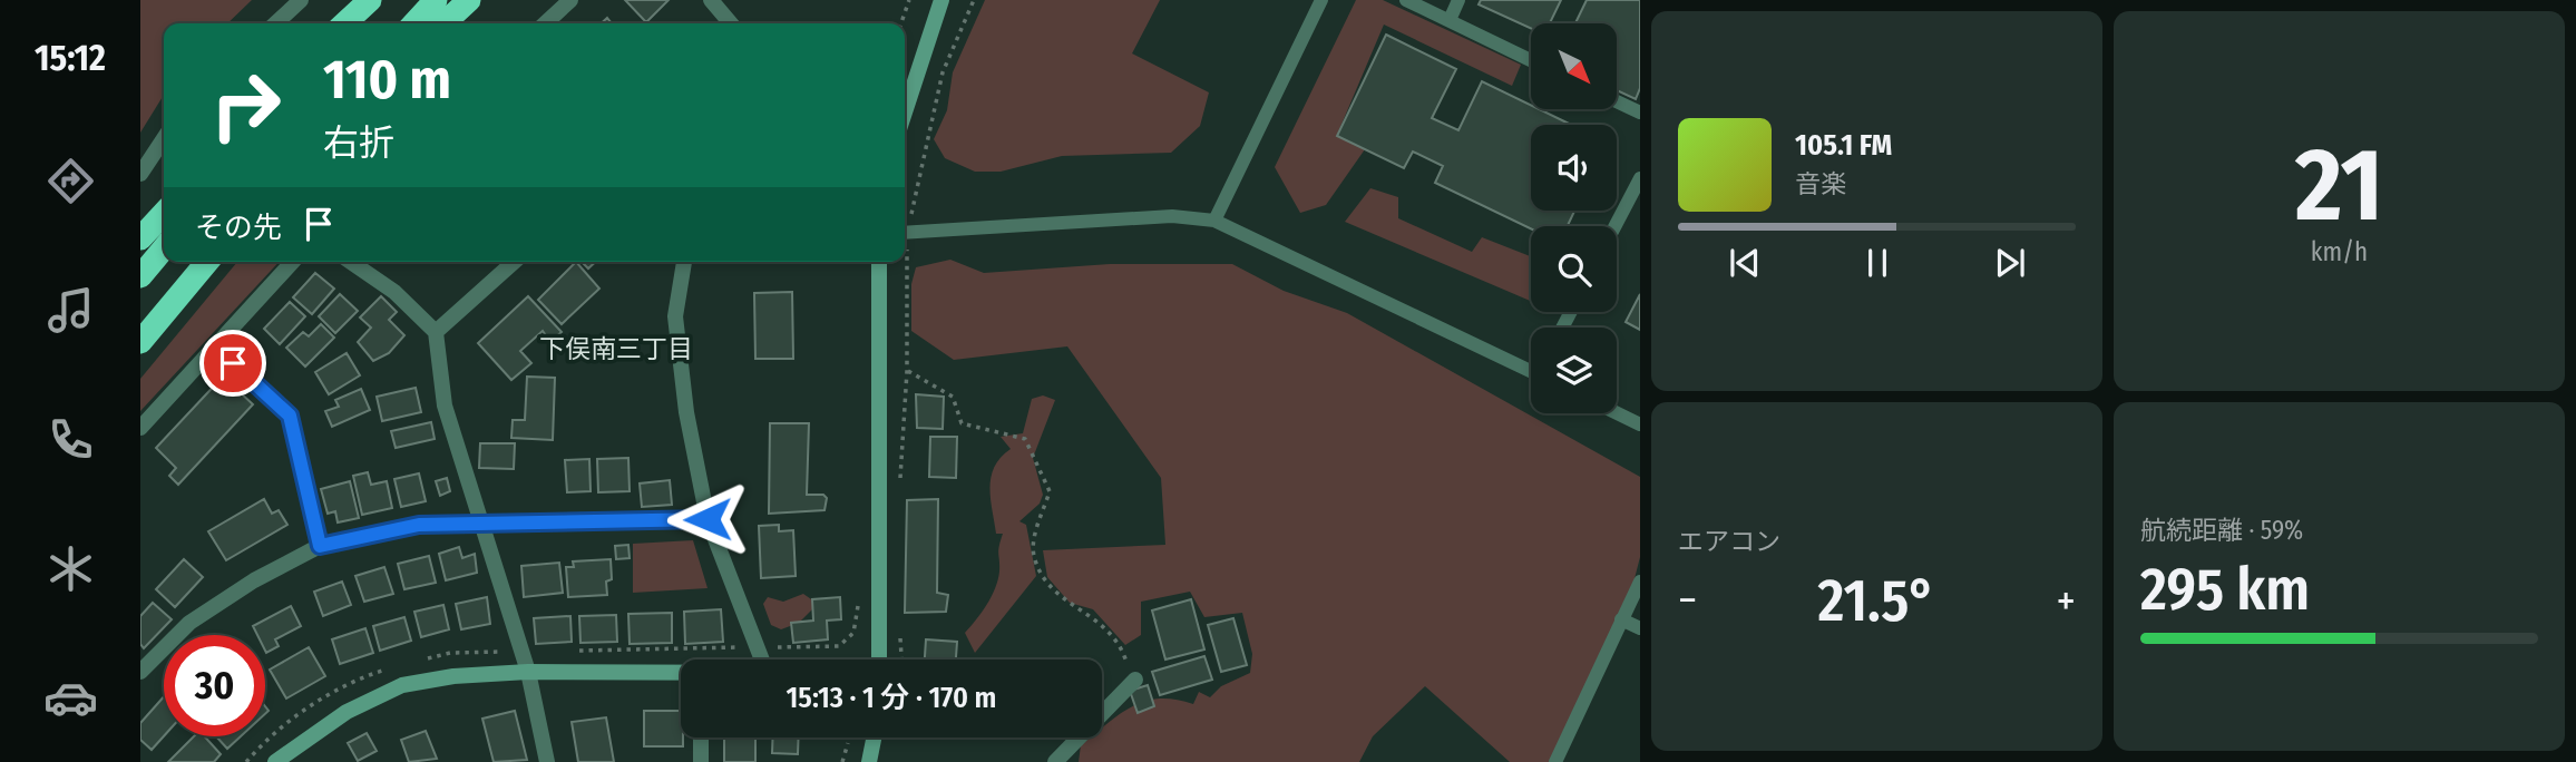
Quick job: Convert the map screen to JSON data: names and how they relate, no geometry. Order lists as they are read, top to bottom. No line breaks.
{"districts":["下俣南三丁目"],"north":"bottom right","page":{"tabs":"15:12","tile":[["21","km/h"],"エアコン",["航続距離 · 59%","295 km"]],"turn":["110 m","右折"],"song":["105.1 FM","音楽"],"then":"その先","heat":["−","21.5°","+"],"limit":"30","trip":"15:13 · 1 分 · 170 m"}}
